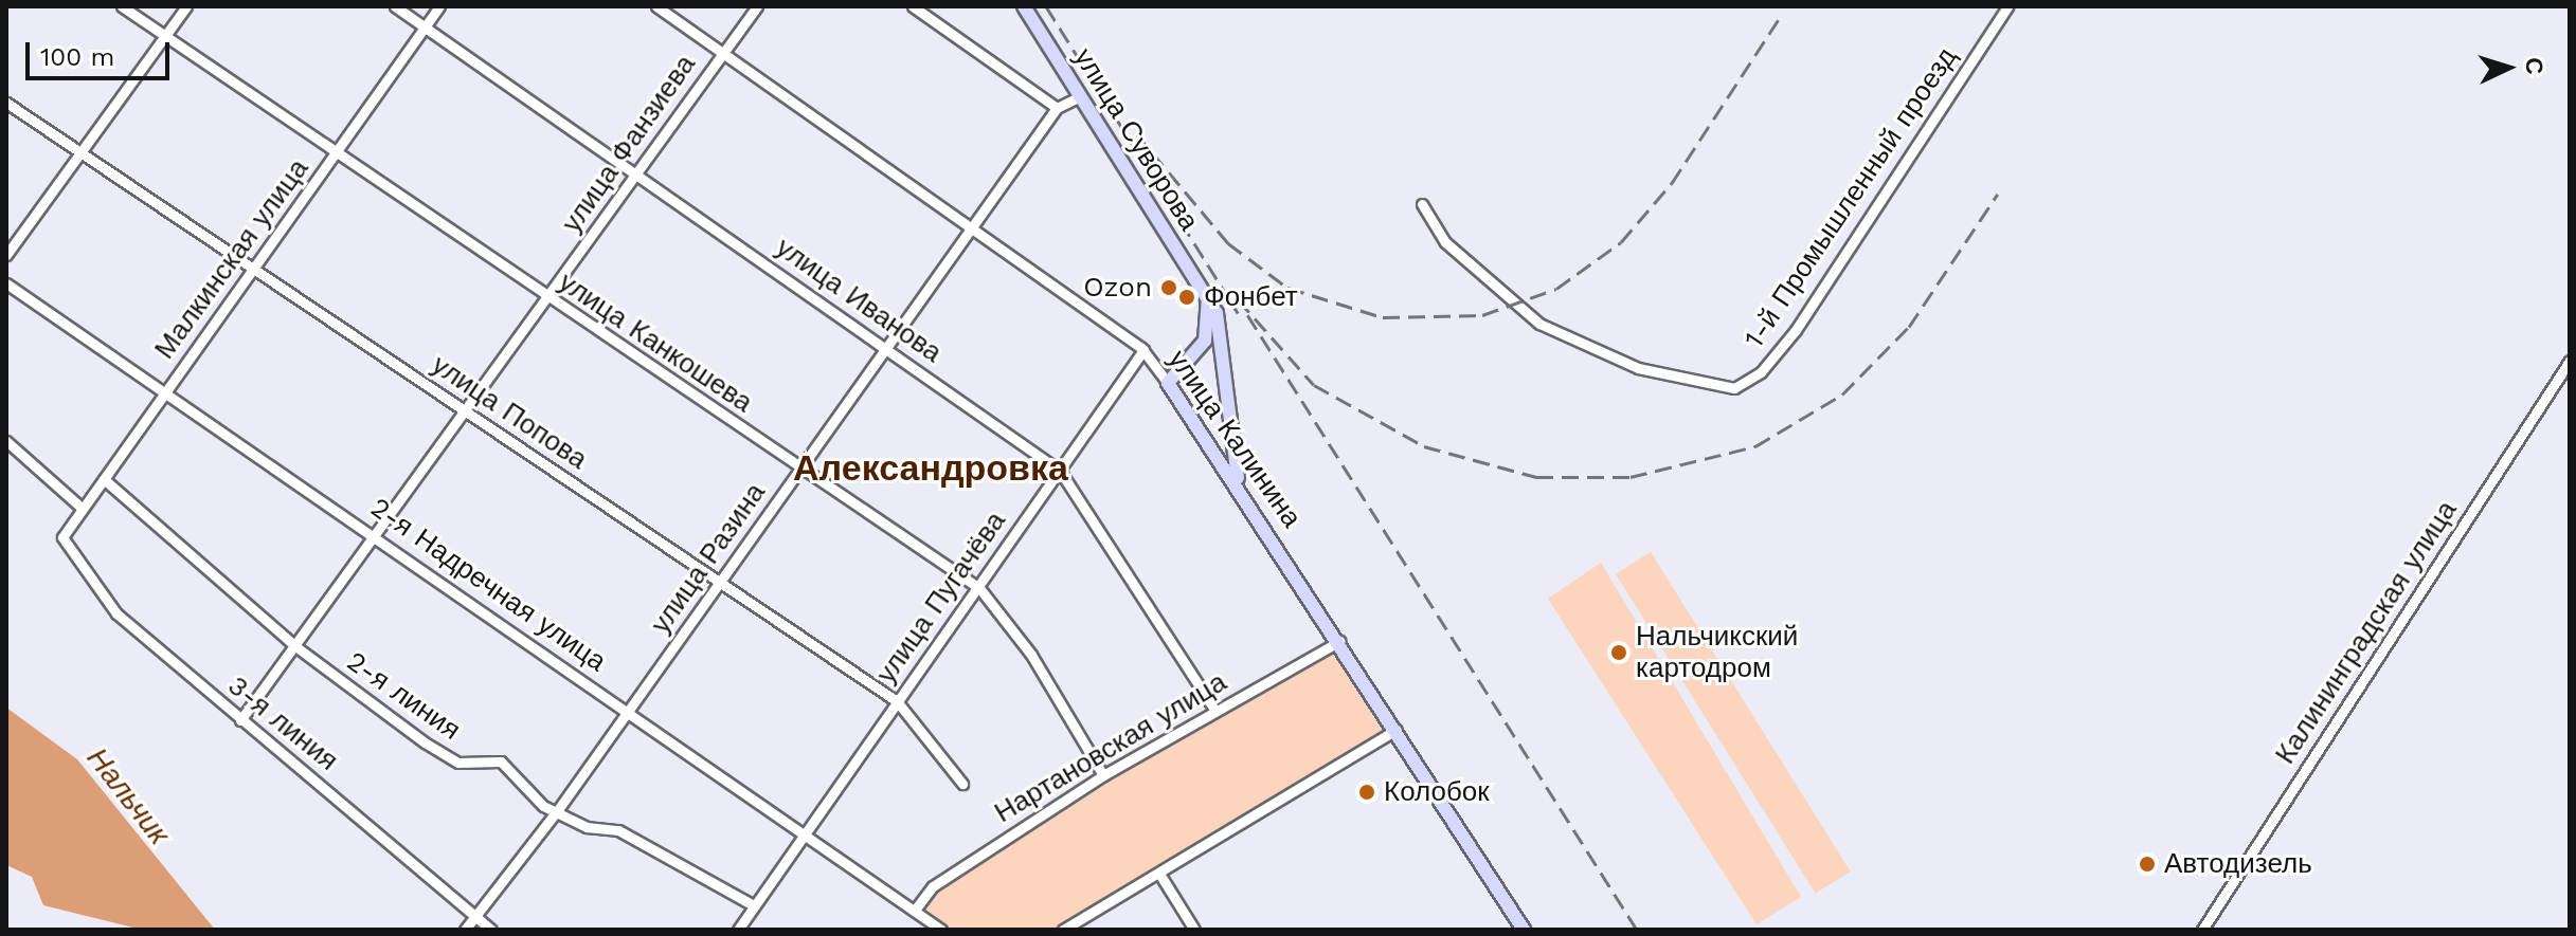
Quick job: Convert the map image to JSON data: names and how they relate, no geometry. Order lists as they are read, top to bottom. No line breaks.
{"streets":{"main road":["улица Суворова","улица Калинина"],"street":["улица Фанзиева","1-й Промышленный проезд","Малкинская улица","улица Иванова","улица Канкошева","улица Попова","улица Разина","2-я Надречная улица","улица Пугачёва","Калининградская улица","2-я линия","3-я линия","Нартановская улица"]},"crossings":[["улица Суворова","улица Калинина"],["улица Суворова","улица Разина"],["улица Фанзиева","улица Иванова"],["улица Фанзиева","улица Канкошева"],["улица Фанзиева","улица Попова"],["улица Фанзиева","улица Калинина"],["улица Фанзиева","2-я Надречная улица"],["улица Фанзиева","2-я линия"],["улица Фанзиева","3-я линия"],["Малкинская улица","улица Иванова"],["Малкинская улица","улица Канкошева"],["Малкинская улица","улица Попова"],["Малкинская улица","2-я Надречная улица"],["Малкинская улица","2-я линия"],["Малкинская улица","3-я линия"],["улица Иванова","улица Разина"],["улица Иванова","улица Пугачёва"],["улица Иванова","Нартановская улица"],["улица Канкошева","улица Разина"],["улица Канкошева","улица Пугачёва"],["улица Канкошева","Нартановская улица"],["улица Попова","улица Разина"],["улица Попова","улица Пугачёва"],["улица Калинина","улица Разина"],["улица Калинина","улица Пугачёва"],["улица Калинина","Нартановская улица"],["улица Разина","2-я Надречная улица"],["улица Разина","2-я линия"],["улица Разина","3-я линия"],["2-я Надречная улица","улица Пугачёва"],["2-я Надречная улица","Нартановская улица"]],"districts":["Александровка"],"water":["Нальчик"],"places":["Ozon","Фонбет","Нальчикский картодром","Колобок","Автодизель"],"scale_bar":"100 m","north":"right"}
